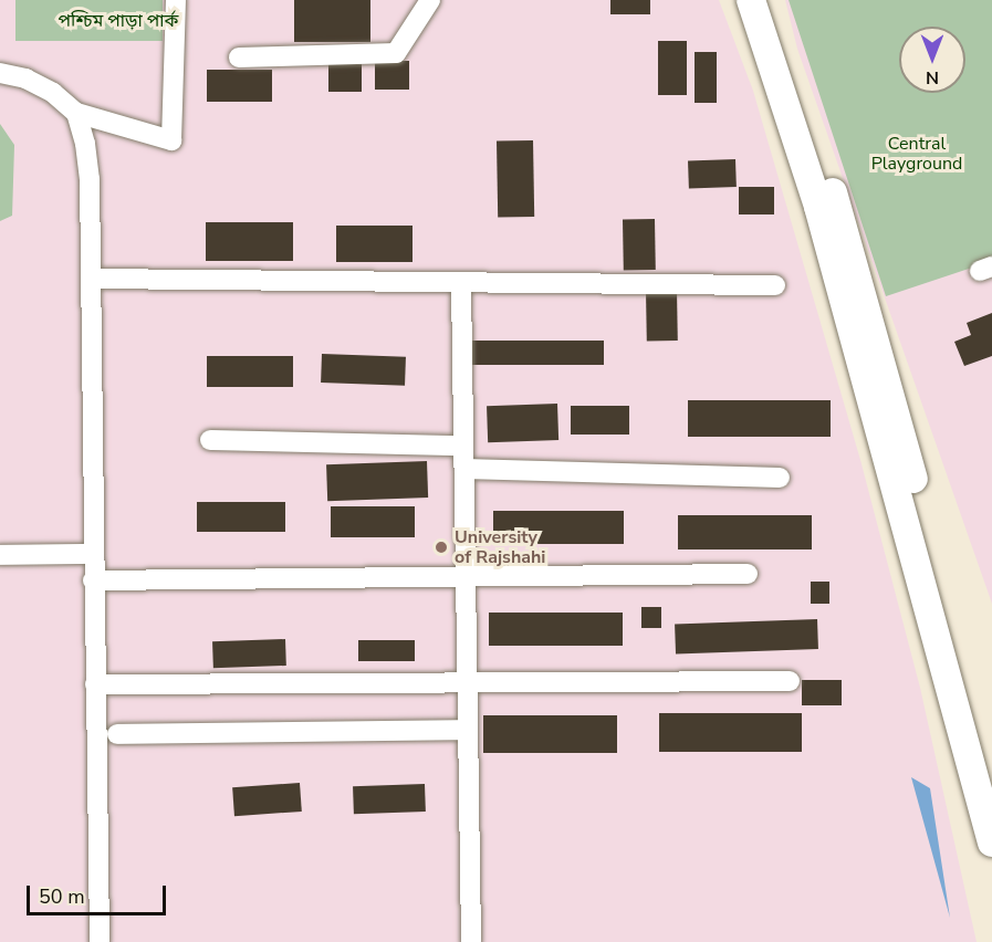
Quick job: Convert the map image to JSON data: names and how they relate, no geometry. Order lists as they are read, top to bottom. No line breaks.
{"parks":["পশ্চিম পাড়া পার্ক","Central Playground"],"places":["University of Rajshahi"],"scale_bar":"50 m","north":"bottom"}
